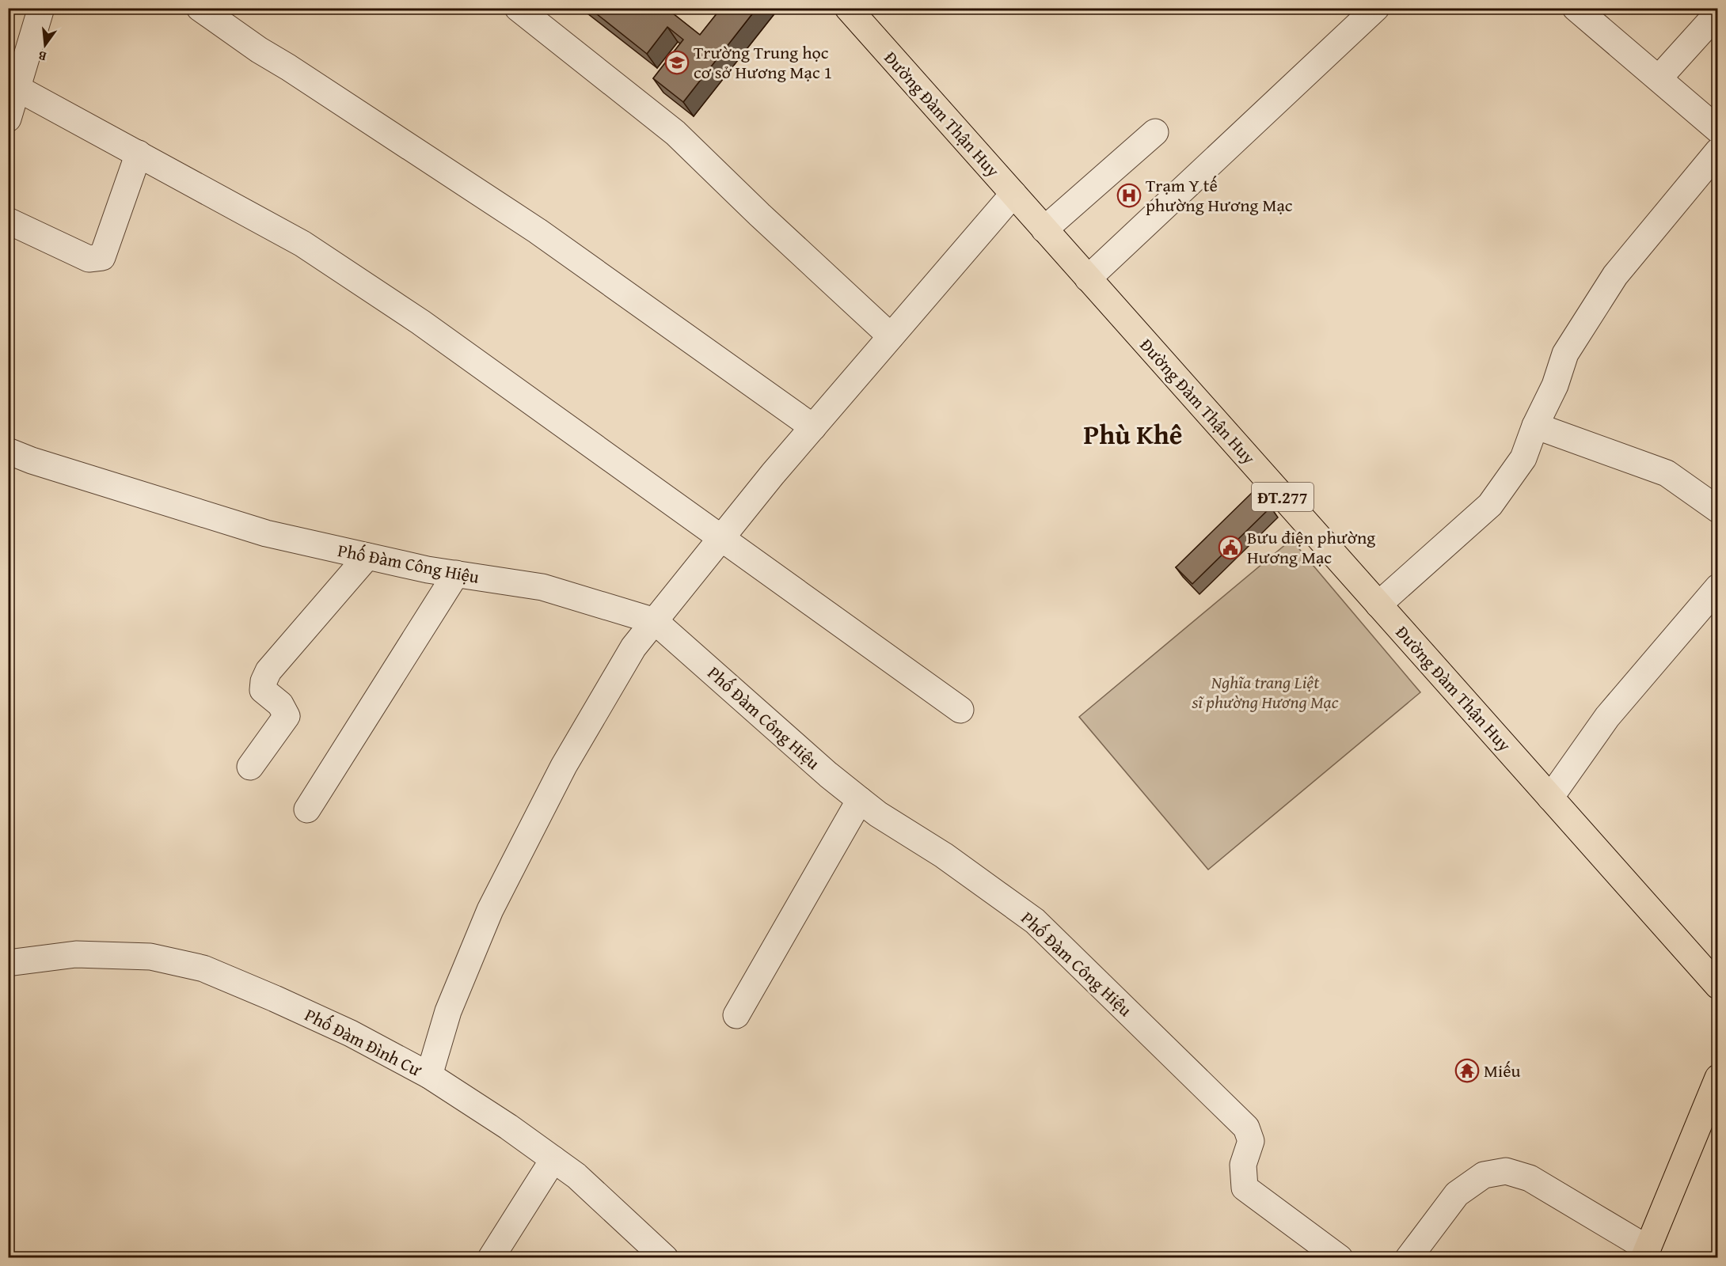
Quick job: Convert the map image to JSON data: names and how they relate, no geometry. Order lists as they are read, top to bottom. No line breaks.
{"streets":{"main road":["Đường Đàm Thận Huy","ĐT.277"],"street":["Phố Đàm Công Hiệu","Phố Đàm Đình Cư"]},"districts":["Phù Khê"],"parks":["Nghĩa trang Liệt sĩ phường Hương Mạc"],"places":{"school or university":["Trường Trung học cơ sở Hương Mạc 1"],"hospital":["Trạm Y tế phường Hương Mạc"],"public building":["Bưu điện phường Hương Mạc"],"temple":["Miếu"]},"north":"bottom"}
